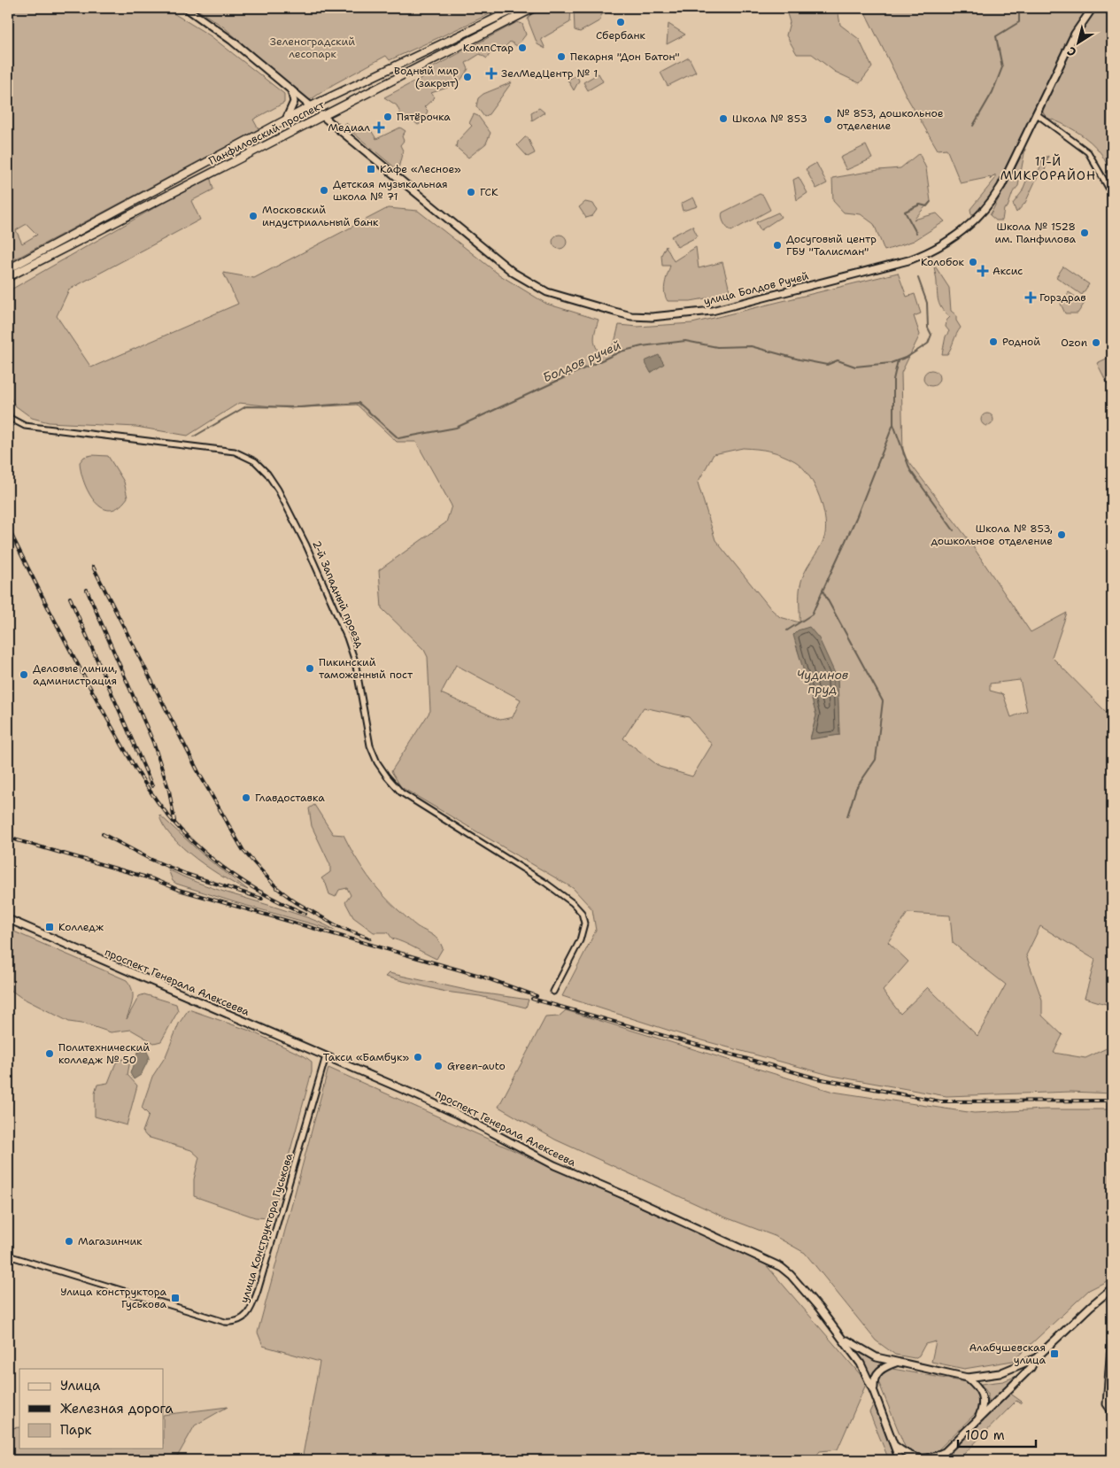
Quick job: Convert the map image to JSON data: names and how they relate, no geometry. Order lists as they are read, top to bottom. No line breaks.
{"streets":{"main road":["Панфиловский проспект"],"street":["улица Болдов Ручей","2-й Западный проезд","проспект Генерала Алексеева","улица Конструктора Гуськова"]},"crossings":[["Панфиловский проспект","улица Болдов Ручей"],["проспект Генерала Алексеева","улица Конструктора Гуськова"]],"districts":["11-Й МИКРОРАЙОН"],"water":["Болдов ручей","Чудинов пруд"],"parks":["Зеленоградский лесопарк"],"places":{"other":["Сбербанк","КомпСтар","Пекарня \"Дон Батон\"","Водный мир (закрыт)","Пятёрочка","Школа № 853","№ 853, дошкольное отделение","Детская музыкальная школа № 71","ГСК","Московский индустриальный банк","Школа № 1528 им. Панфилова","Досуговый центр ГБУ \"Талисман\"","Колобок","Родной","Ozon","Школа № 853, дошкольное отделение","Пикинский таможенный пост","Деловые линии, администрация","Главдоставка","Политехнический колледж № 50","Такси «Бамбук»","Green-auto","Магазинчик"],"health":["ЗелМедЦентр № 1","Медиал","Аксис","Горздрав"],"transit":["Кафе «Лесное»","Колледж","Улица конструктора Гуськова","Алабушевская улица"]},"legend":["Улица","Железная дорога","Парк"],"scale_bar":"100 m","north":"bottom left"}
